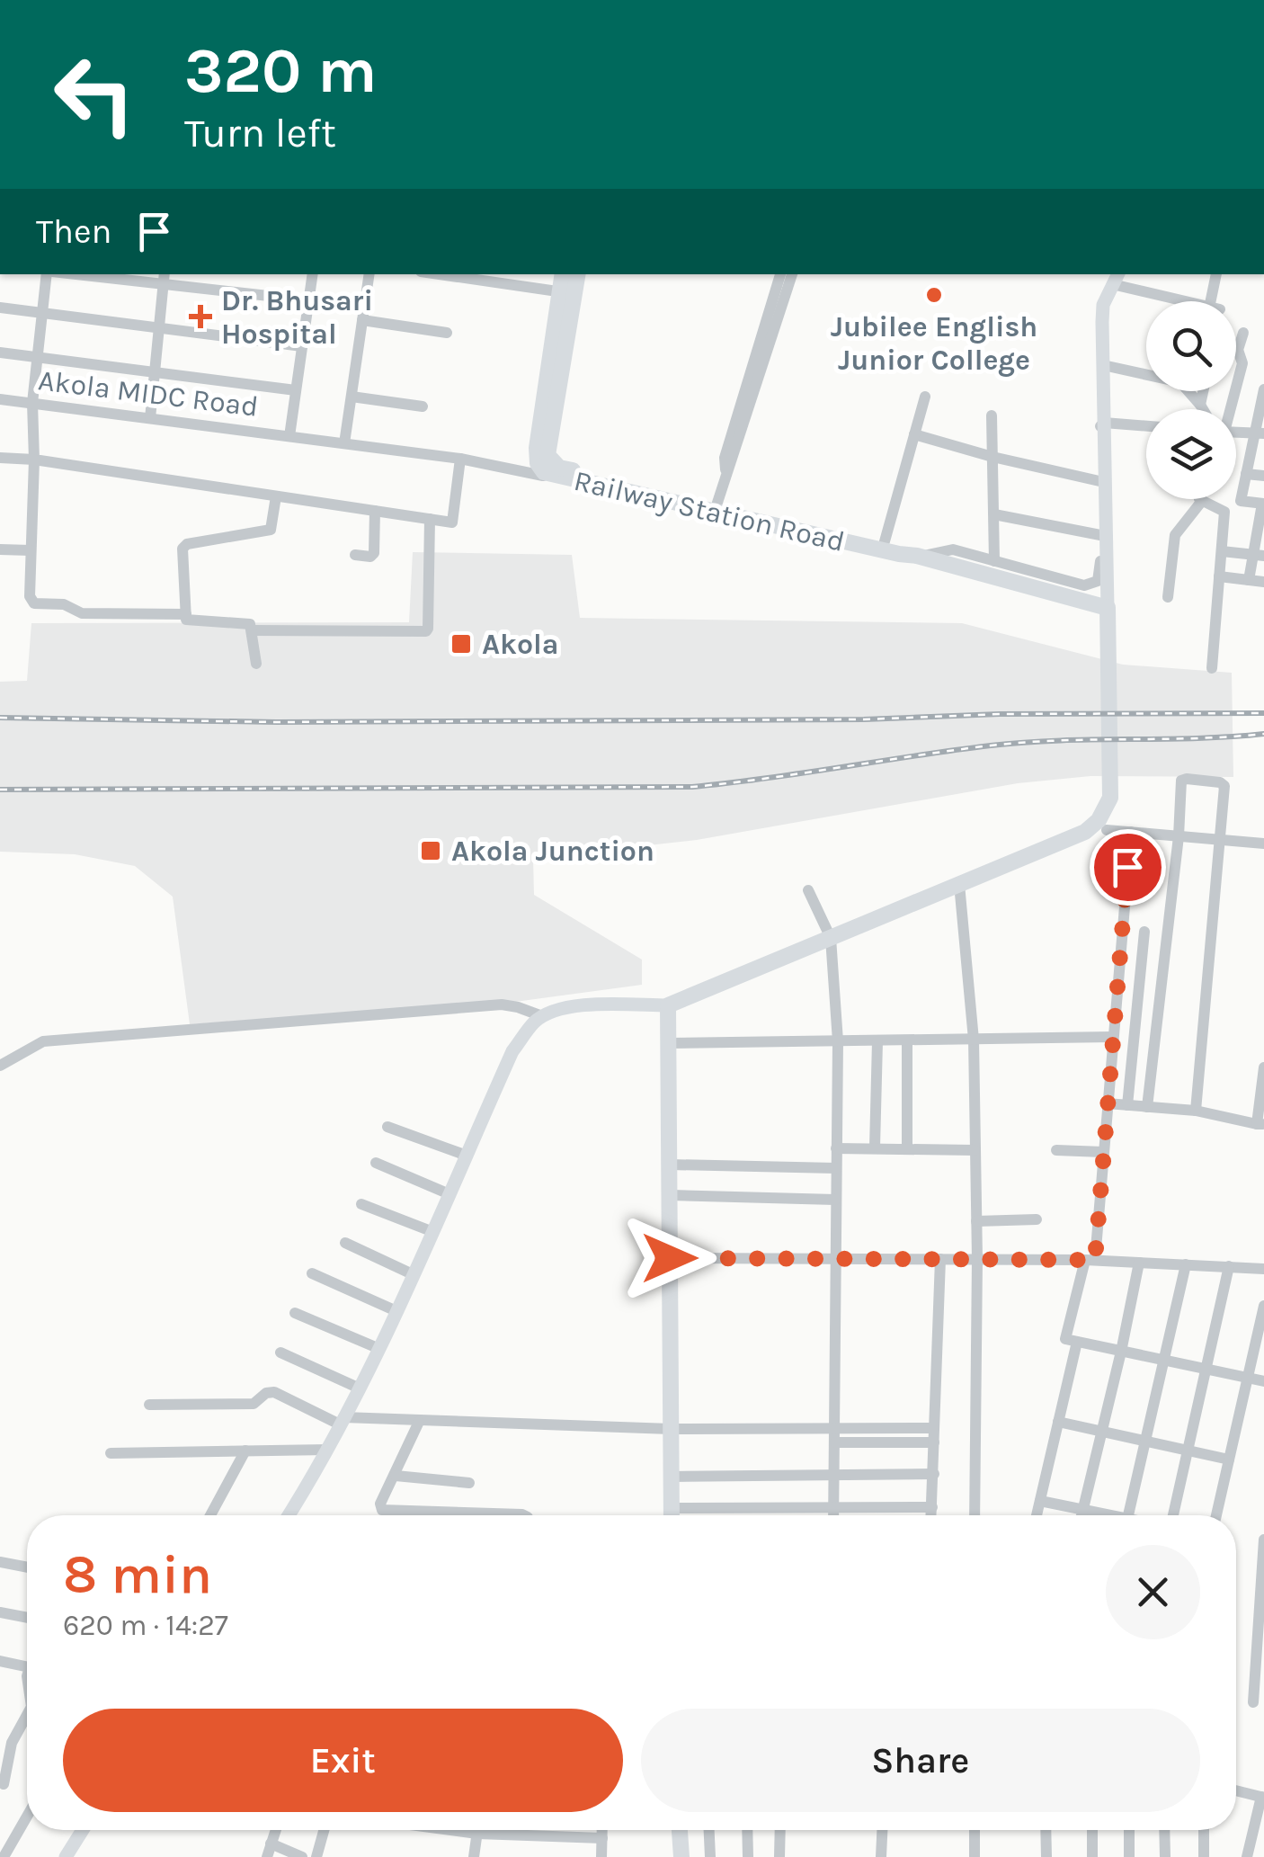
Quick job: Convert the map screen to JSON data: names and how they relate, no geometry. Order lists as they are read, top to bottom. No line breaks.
{"streets":{"highway":["Railway Station Road"],"street":["Akola MIDC Road"]},"crossings":[["Akola MIDC Road","Railway Station Road"]],"places":{"other":["Jubilee English Junior College"],"health":["Dr. Bhusari Hospital"],"transit":["Akola","Akola Junction"]},"page":{"turn":["320 m","Turn left"],"then":"Then","heading":["8 min","620 m · 14:27"],"buttons":["Exit","Share"]}}
